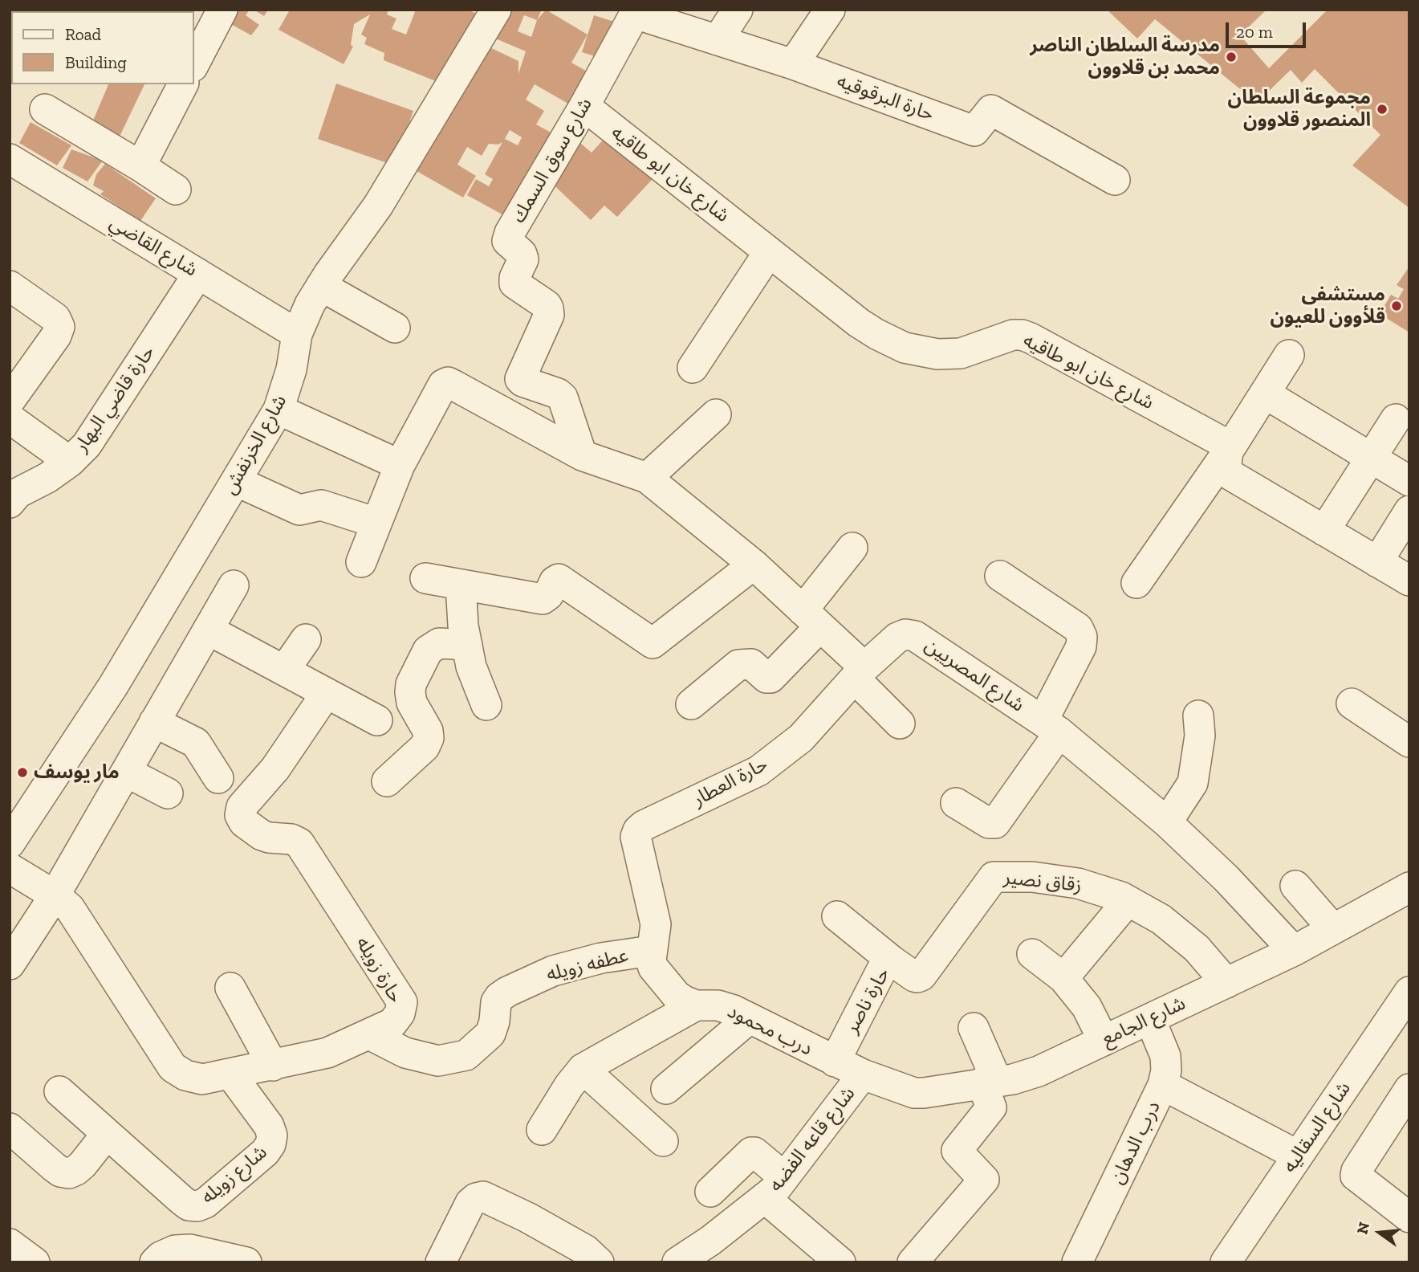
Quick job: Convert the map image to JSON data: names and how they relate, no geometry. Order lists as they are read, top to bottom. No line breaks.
{"streets":{"street":["حارة البرقوقيه","شارع سوق السمك","شارع خان ابو طاقيه","شارع القاضي","حارة قاضي البهار","شارع الخرنفش","شارع المصريين","حارة العطار","زقاق نصير","عطفه زويله","حارة زويله","حارة ناصر","شارع الجامع","درب محمود","شارع السقاليه","شارع قاعه الفضه","درب الدهان","شارع زويله"]},"crossings":[["حارة البرقوقيه","شارع سوق السمك"],["شارع سوق السمك","شارع خان ابو طاقيه"],["شارع القاضي","حارة قاضي البهار"],["شارع القاضي","شارع الخرنفش"],["شارع المصريين","حارة العطار"],["شارع المصريين","شارع الجامع"],["حارة العطار","درب محمود"],["زقاق نصير","حارة ناصر"],["زقاق نصير","شارع الجامع"],["عطفه زويله","حارة زويله"],["عطفه زويله","درب محمود"],["حارة زويله","شارع زويله"],["حارة ناصر","درب محمود"],["شارع الجامع","درب محمود"],["شارع الجامع","شارع قاعه الفضه"],["شارع الجامع","درب الدهان"],["درب محمود","شارع قاعه الفضه"]],"places":["مدرسة السلطان الناصر محمد بن قلاوون","مجموعة السلطان المنصور قلاوون","مستشفى قلأوون للعيون","مار يوسف"],"legend":["Road","Building"],"scale_bar":"20 m","north":"left"}
